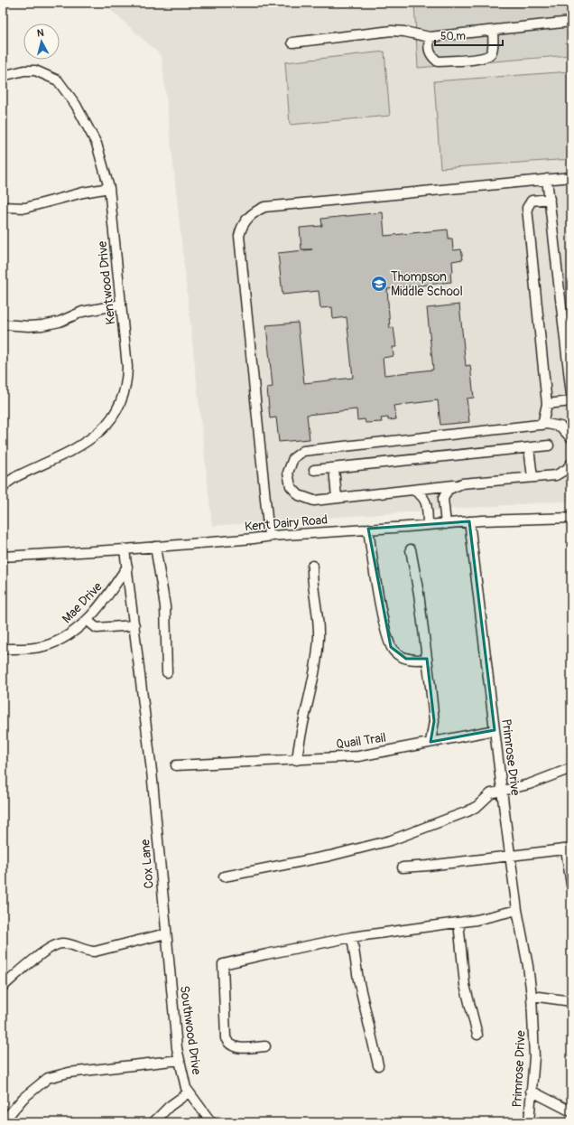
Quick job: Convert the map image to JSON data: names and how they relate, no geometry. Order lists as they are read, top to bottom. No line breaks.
{"streets":{"street":["Kentwood Drive","Kent Dairy Road","Mae Drive","Quail Trail","Primrose Drive","Cox Lane","Southwood Drive"]},"crossings":[["Kent Dairy Road","Primrose Drive"],["Mae Drive","Cox Lane"],["Quail Trail","Primrose Drive"],["Cox Lane","Southwood Drive"]],"places":{"school or university":["Thompson Middle School"]},"scale_bar":"50 m","north":"top"}
